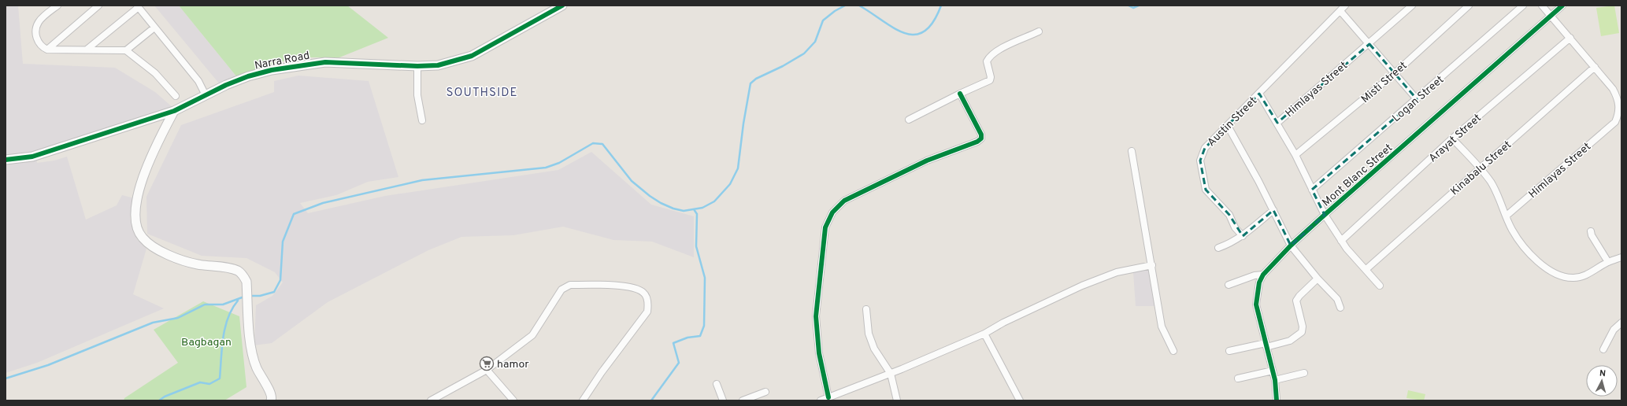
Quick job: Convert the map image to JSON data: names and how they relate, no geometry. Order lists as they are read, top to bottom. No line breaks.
{"streets":{"street":["Narra Road","Misti Street","Himlayas Street","Logan Street","Austin Street","Arayat Street","Kinabalu Street","Mont Blanc Street"]},"crossings":[["Himlayas Street","Arayat Street"],["Himlayas Street","Kinabalu Street"],["Himlayas Street","Mont Blanc Street"]],"districts":["SOUTHSIDE"],"parks":["Bagbagan"],"places":{"supermarket":["hamor"]},"north":"top"}
